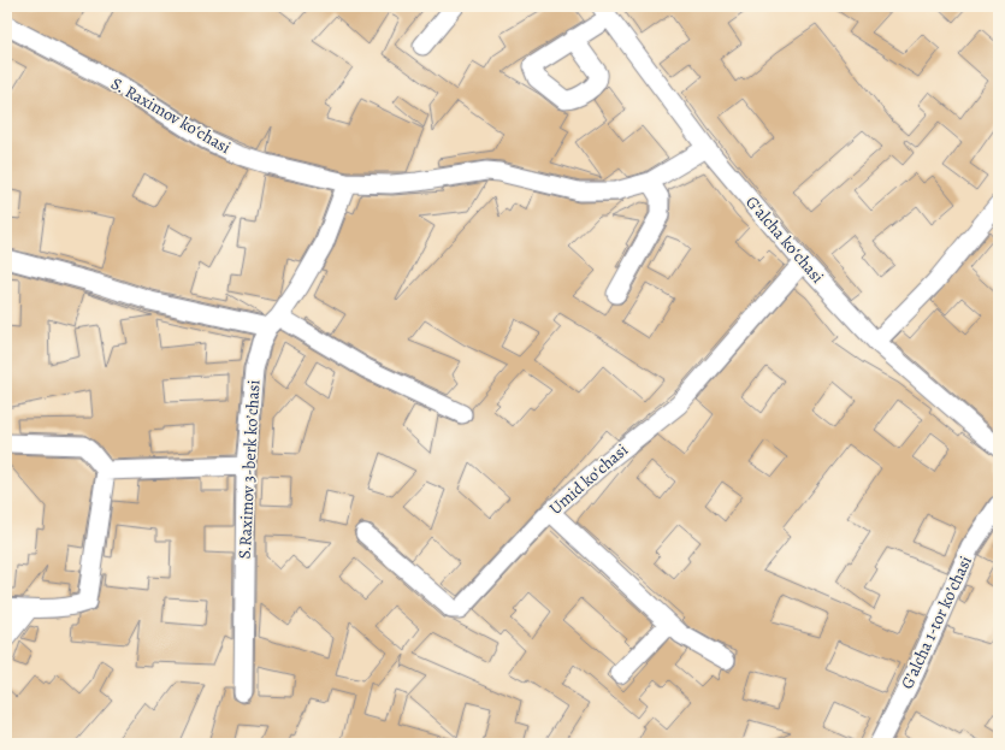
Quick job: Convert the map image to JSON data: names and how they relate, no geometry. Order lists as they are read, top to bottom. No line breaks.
{"streets":{"street":["S. Raximov koʻchasi","Gʻalcha koʻchasi","S.Raximov 3-berk koʼchasi","Umid koʻchasi","Gʼalcha 1-tor koʼchasi"]},"crossings":[["S. Raximov koʻchasi","Gʻalcha koʻchasi"],["S. Raximov koʻchasi","S.Raximov 3-berk koʼchasi"],["Gʻalcha koʻchasi","Umid koʻchasi"]]}
